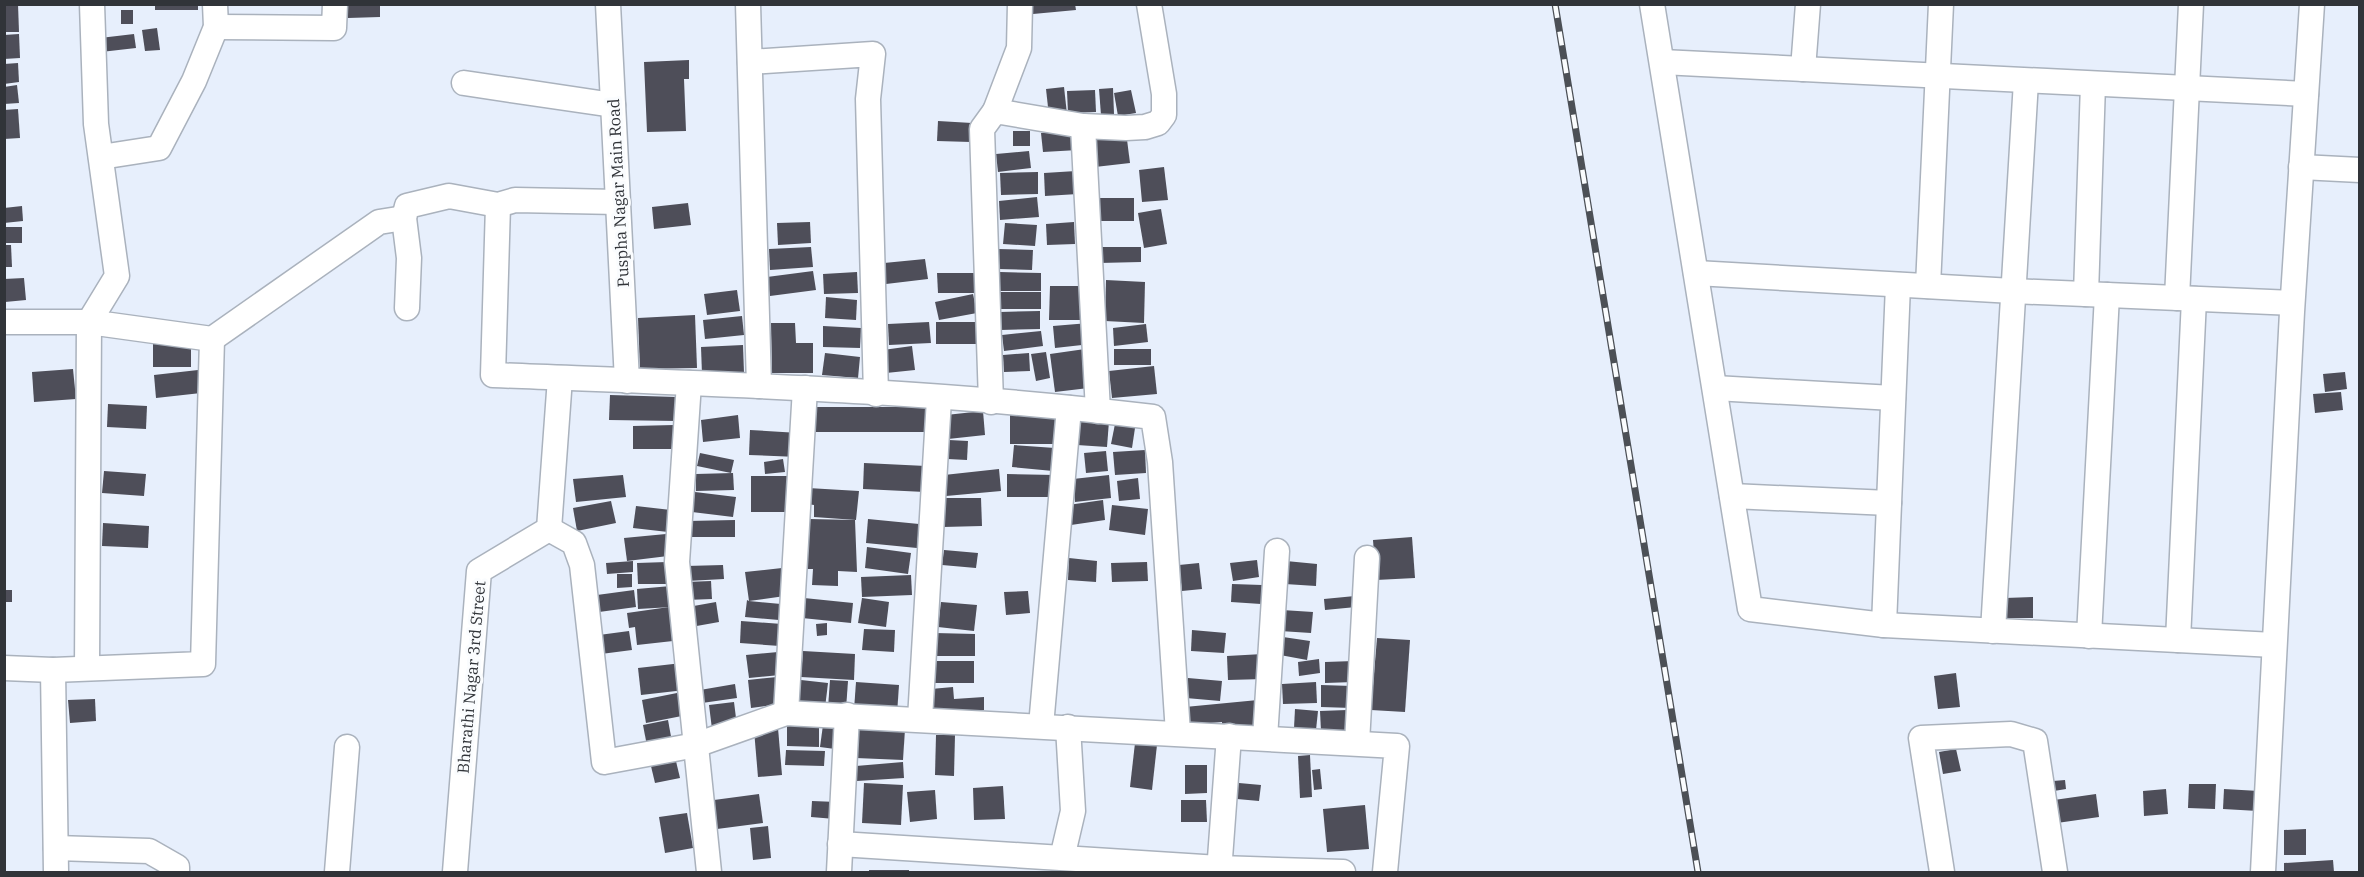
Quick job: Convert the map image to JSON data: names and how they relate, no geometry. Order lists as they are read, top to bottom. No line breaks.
{"streets":{"street":["Puspha Nagar Main Road","Bharathi Nagar 3rd Street"]}}
